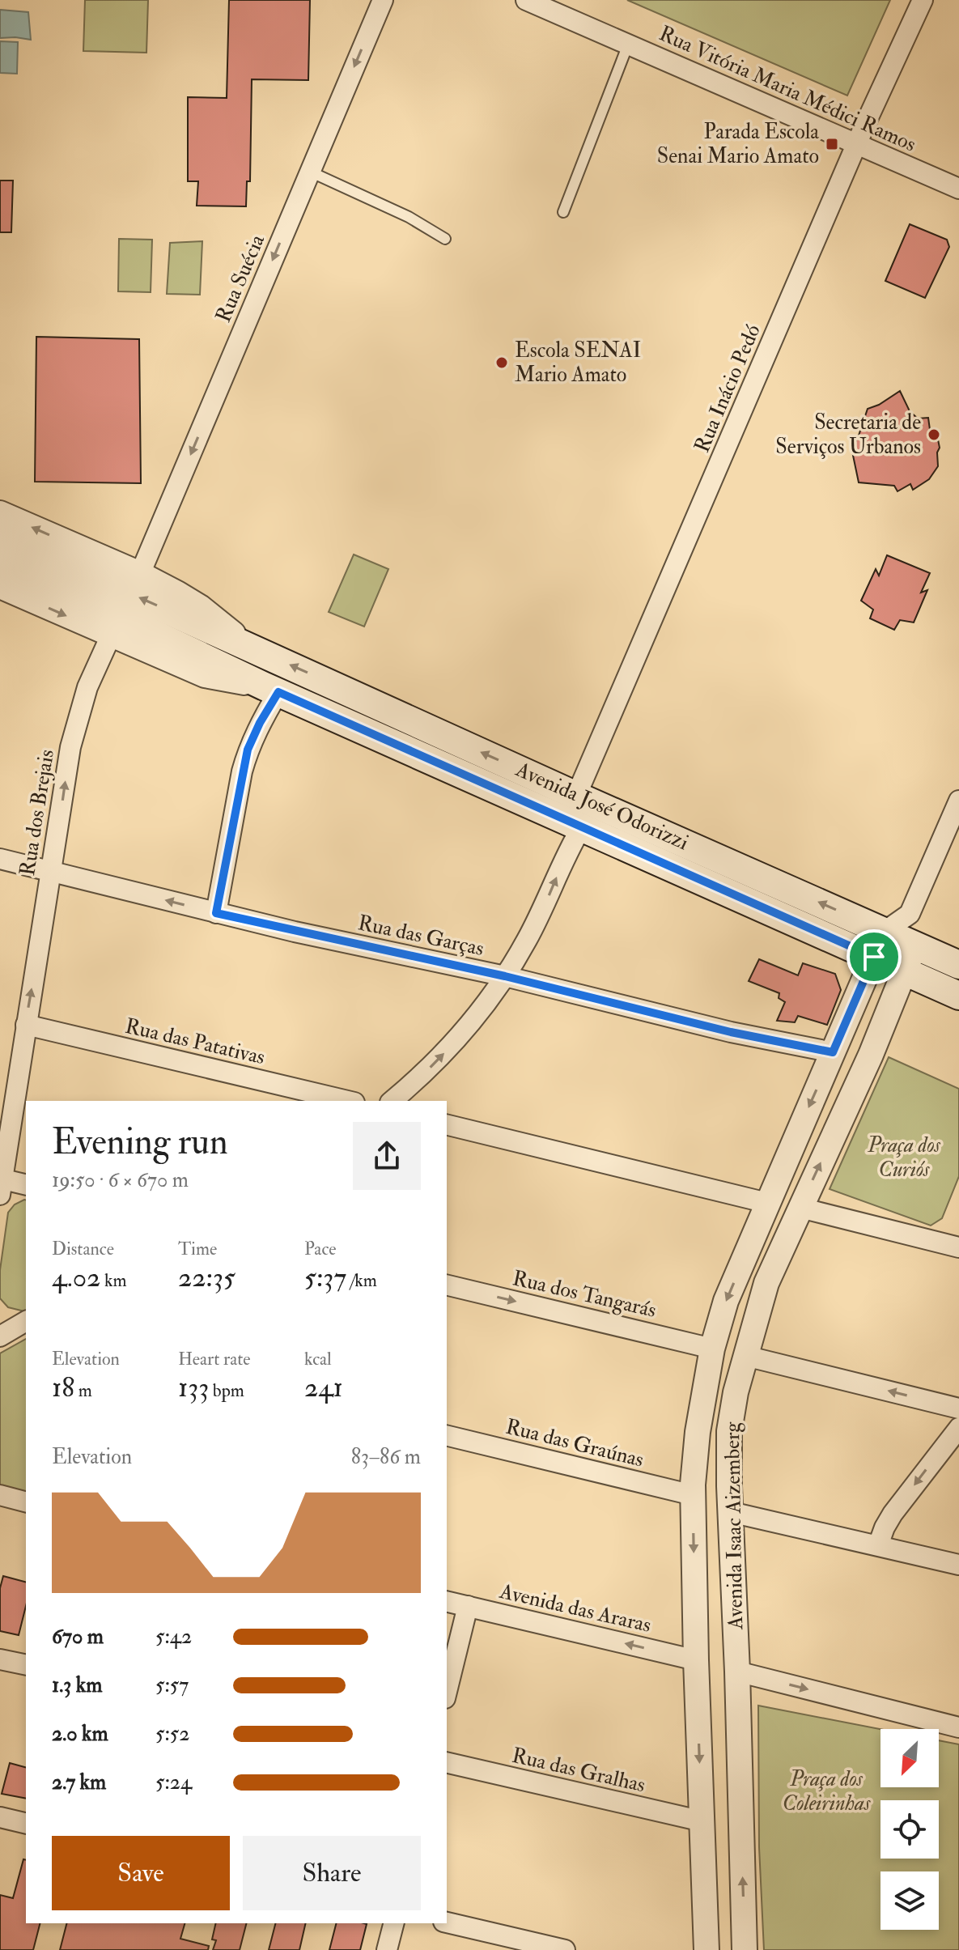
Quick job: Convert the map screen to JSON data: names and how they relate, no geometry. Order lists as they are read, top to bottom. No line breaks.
{"streets":{"main road":["Avenida José Odorizzi"],"street":["Rua Vitória Maria Médici Ramos","Rua Suécia","Rua Inácio Pedó","Rua dos Brejais","Rua das Garças","Rua das Patativas","Rua dos Tangarás","Rua das Graúnas","Avenida Isaac Aizemberg","Avenida das Araras","Rua das Gralhas"]},"crossings":[["Rua Vitória Maria Médici Ramos","Rua Inácio Pedó"],["Rua Suécia","Avenida José Odorizzi"],["Rua Inácio Pedó","Avenida José Odorizzi"],["Avenida José Odorizzi","Rua dos Brejais"],["Avenida José Odorizzi","Avenida Isaac Aizemberg"],["Rua dos Brejais","Rua das Garças"],["Rua dos Brejais","Rua das Patativas"],["Rua das Garças","Avenida Isaac Aizemberg"],["Rua dos Tangarás","Avenida Isaac Aizemberg"],["Rua das Graúnas","Avenida Isaac Aizemberg"],["Avenida Isaac Aizemberg","Avenida das Araras"],["Avenida Isaac Aizemberg","Rua das Gralhas"]],"one_way":["Rua Suécia","Avenida das Araras"],"parks":["Praça dos Curiós","Praça dos Coleirinhas"],"places":{"transit":["Parada Escola Senai Mario Amato"],"other":["Escola SENAI Mario Amato","Secretaria de Serviços Urbanos"]},"north":"bottom left","page":{"heading":["Evening run","19:50 · 6 × 670 m"],"stats":[["Distance","4.02 km"],["Time","22:35"],["Pace","5:37 /km"],["Elevation","18 m"],["Heart rate","133 bpm"],["kcal","241"]],"chart":["Elevation","83–86 m"],"list":[{"name":"670 m","note":"5:42"},{"name":"1.3 km","note":"5:57"},{"name":"2.0 km","note":"5:52"},{"name":"2.7 km","note":"5:24"}],"buttons":["Save","Share"]}}
